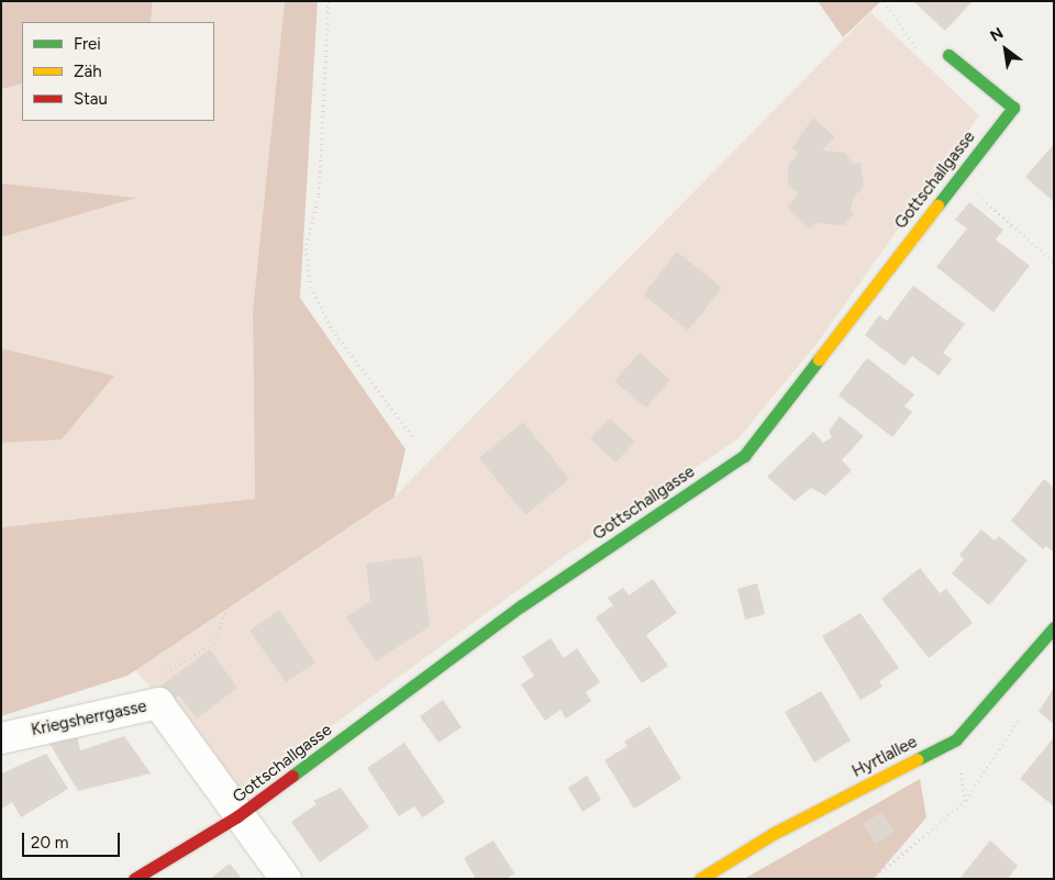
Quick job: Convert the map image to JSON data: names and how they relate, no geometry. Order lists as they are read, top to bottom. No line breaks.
{"streets":{"street":["Gottschallgasse","Kriegsherrgasse","Hyrtlallee"]},"crossings":[["Gottschallgasse","Kriegsherrgasse"]],"legend":["Frei","Zäh","Stau"],"scale_bar":"20 m","north":"top left"}
